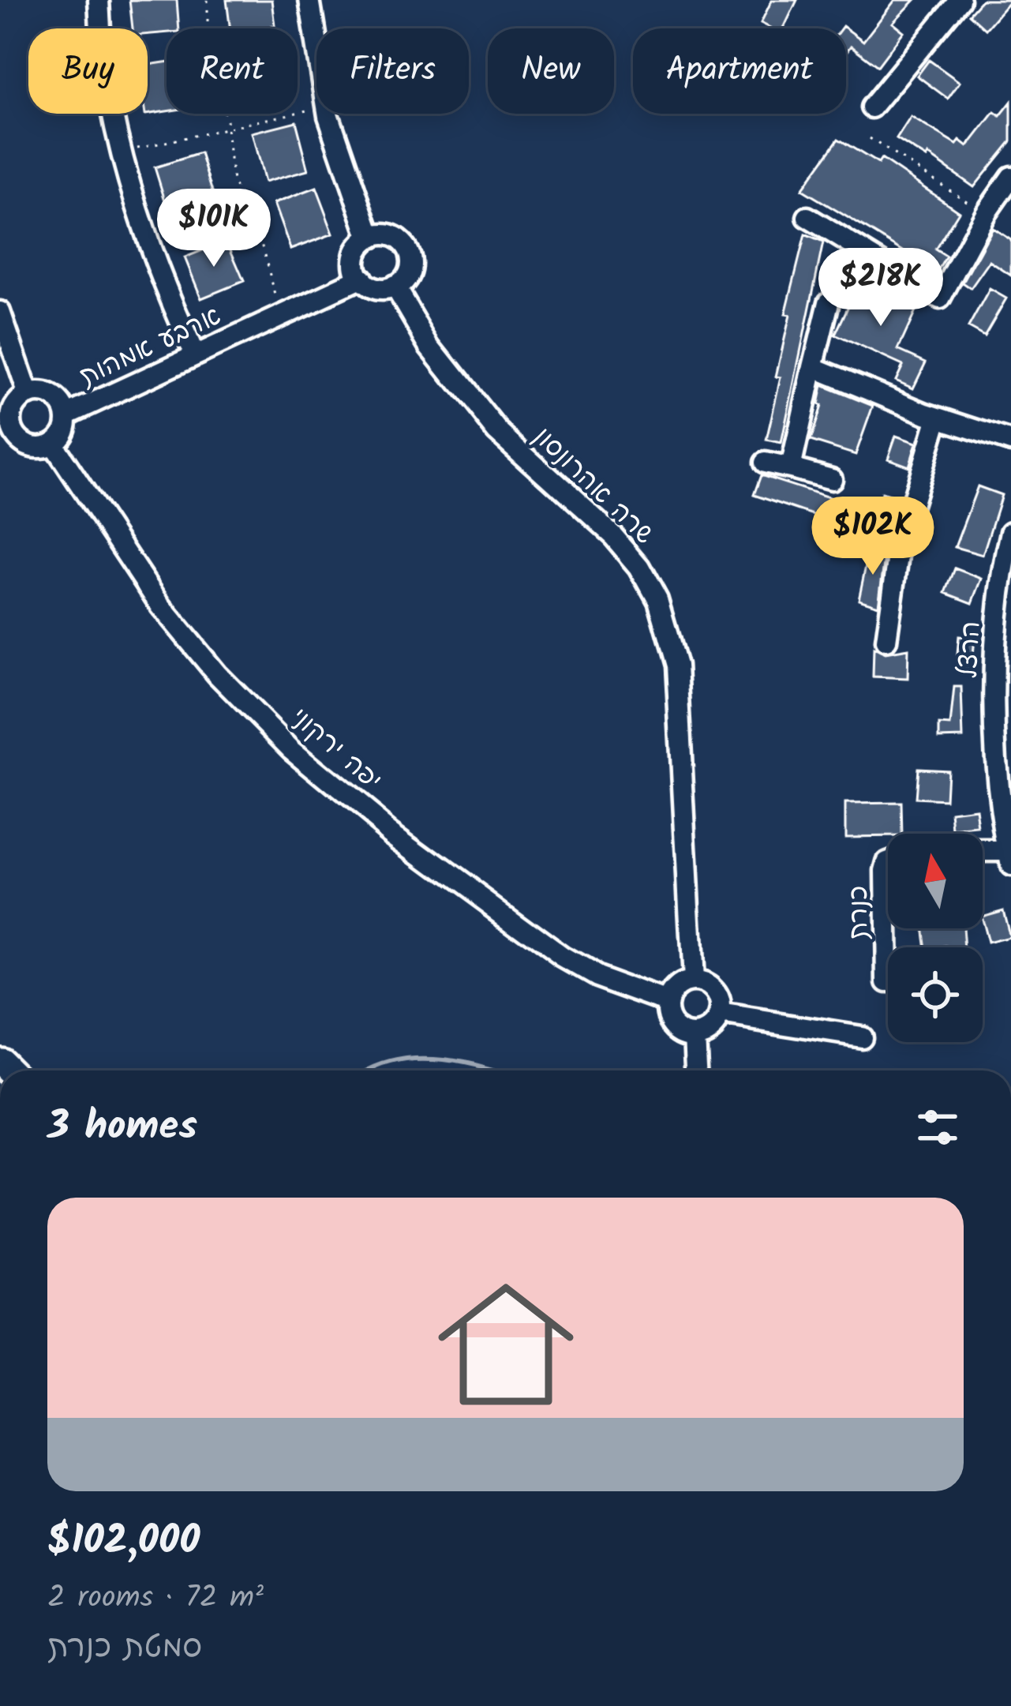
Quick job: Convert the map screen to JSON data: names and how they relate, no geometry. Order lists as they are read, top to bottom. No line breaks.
{"streets":{"street":["ארבע אמהות","שרה אהרונסון","הרצל","יפה ירקוני","כנרת"]},"crossings":[["ארבע אמהות","שרה אהרונסון"],["ארבע אמהות","יפה ירקוני"],["שרה אהרונסון","יפה ירקוני"]],"north":"top","page":{"chip":["Buy","Rent","Filters","New","Apartment"],"price":["$101K","$218K","$102K"],"heading":"3 homes","list":[{"name":"$102,000","note":"2 rooms · 72 m² · סמטת כנרת"}]}}
